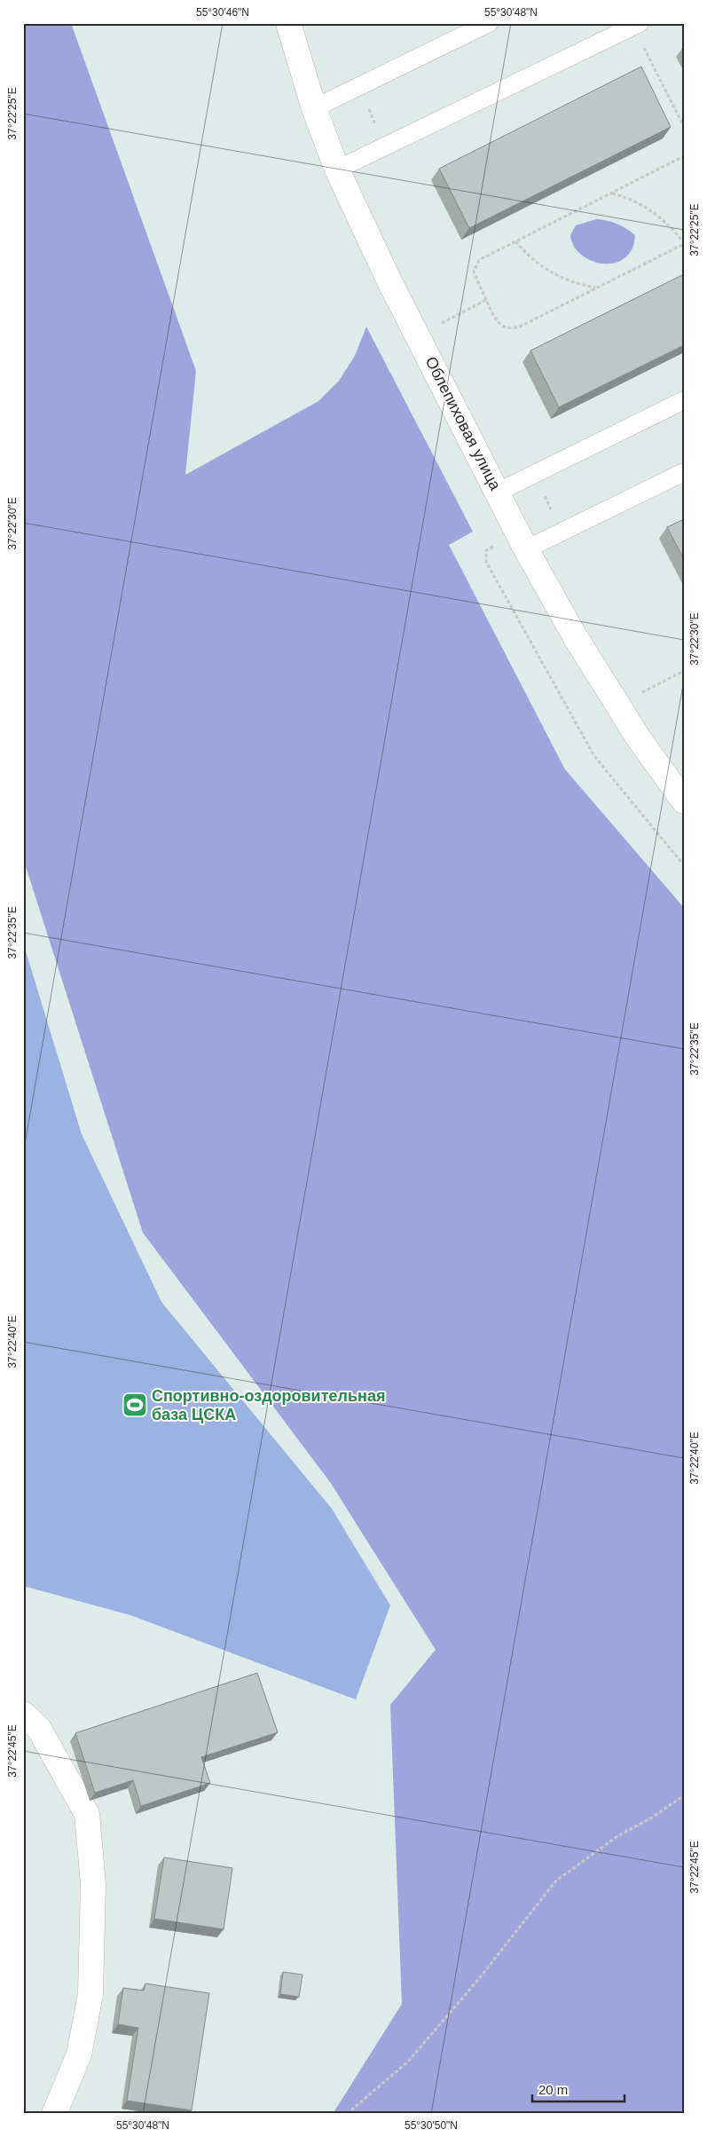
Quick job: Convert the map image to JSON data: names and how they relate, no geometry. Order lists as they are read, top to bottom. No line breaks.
{"streets":{"street":["Облепиховая улица"]},"places":{"sports":["Спортивно-оздоровительная база ЦСКА"]},"scale_bar":"20 m","coordinates":["55°30'46\"N","55°30'48\"N","37°22'25\"E","37°22'30\"E","37°22'35\"E","37°22'40\"E","37°22'45\"E","55°30'50\"N"]}
